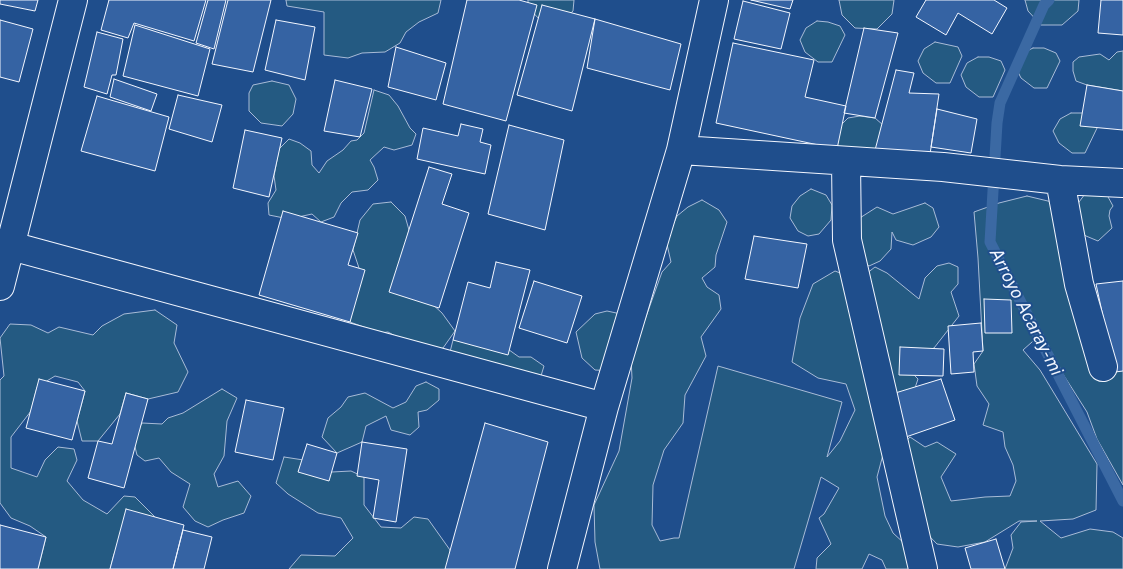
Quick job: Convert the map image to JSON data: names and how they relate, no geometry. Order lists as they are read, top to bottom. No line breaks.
{"water":["Arroyo Acaray-mi"]}
